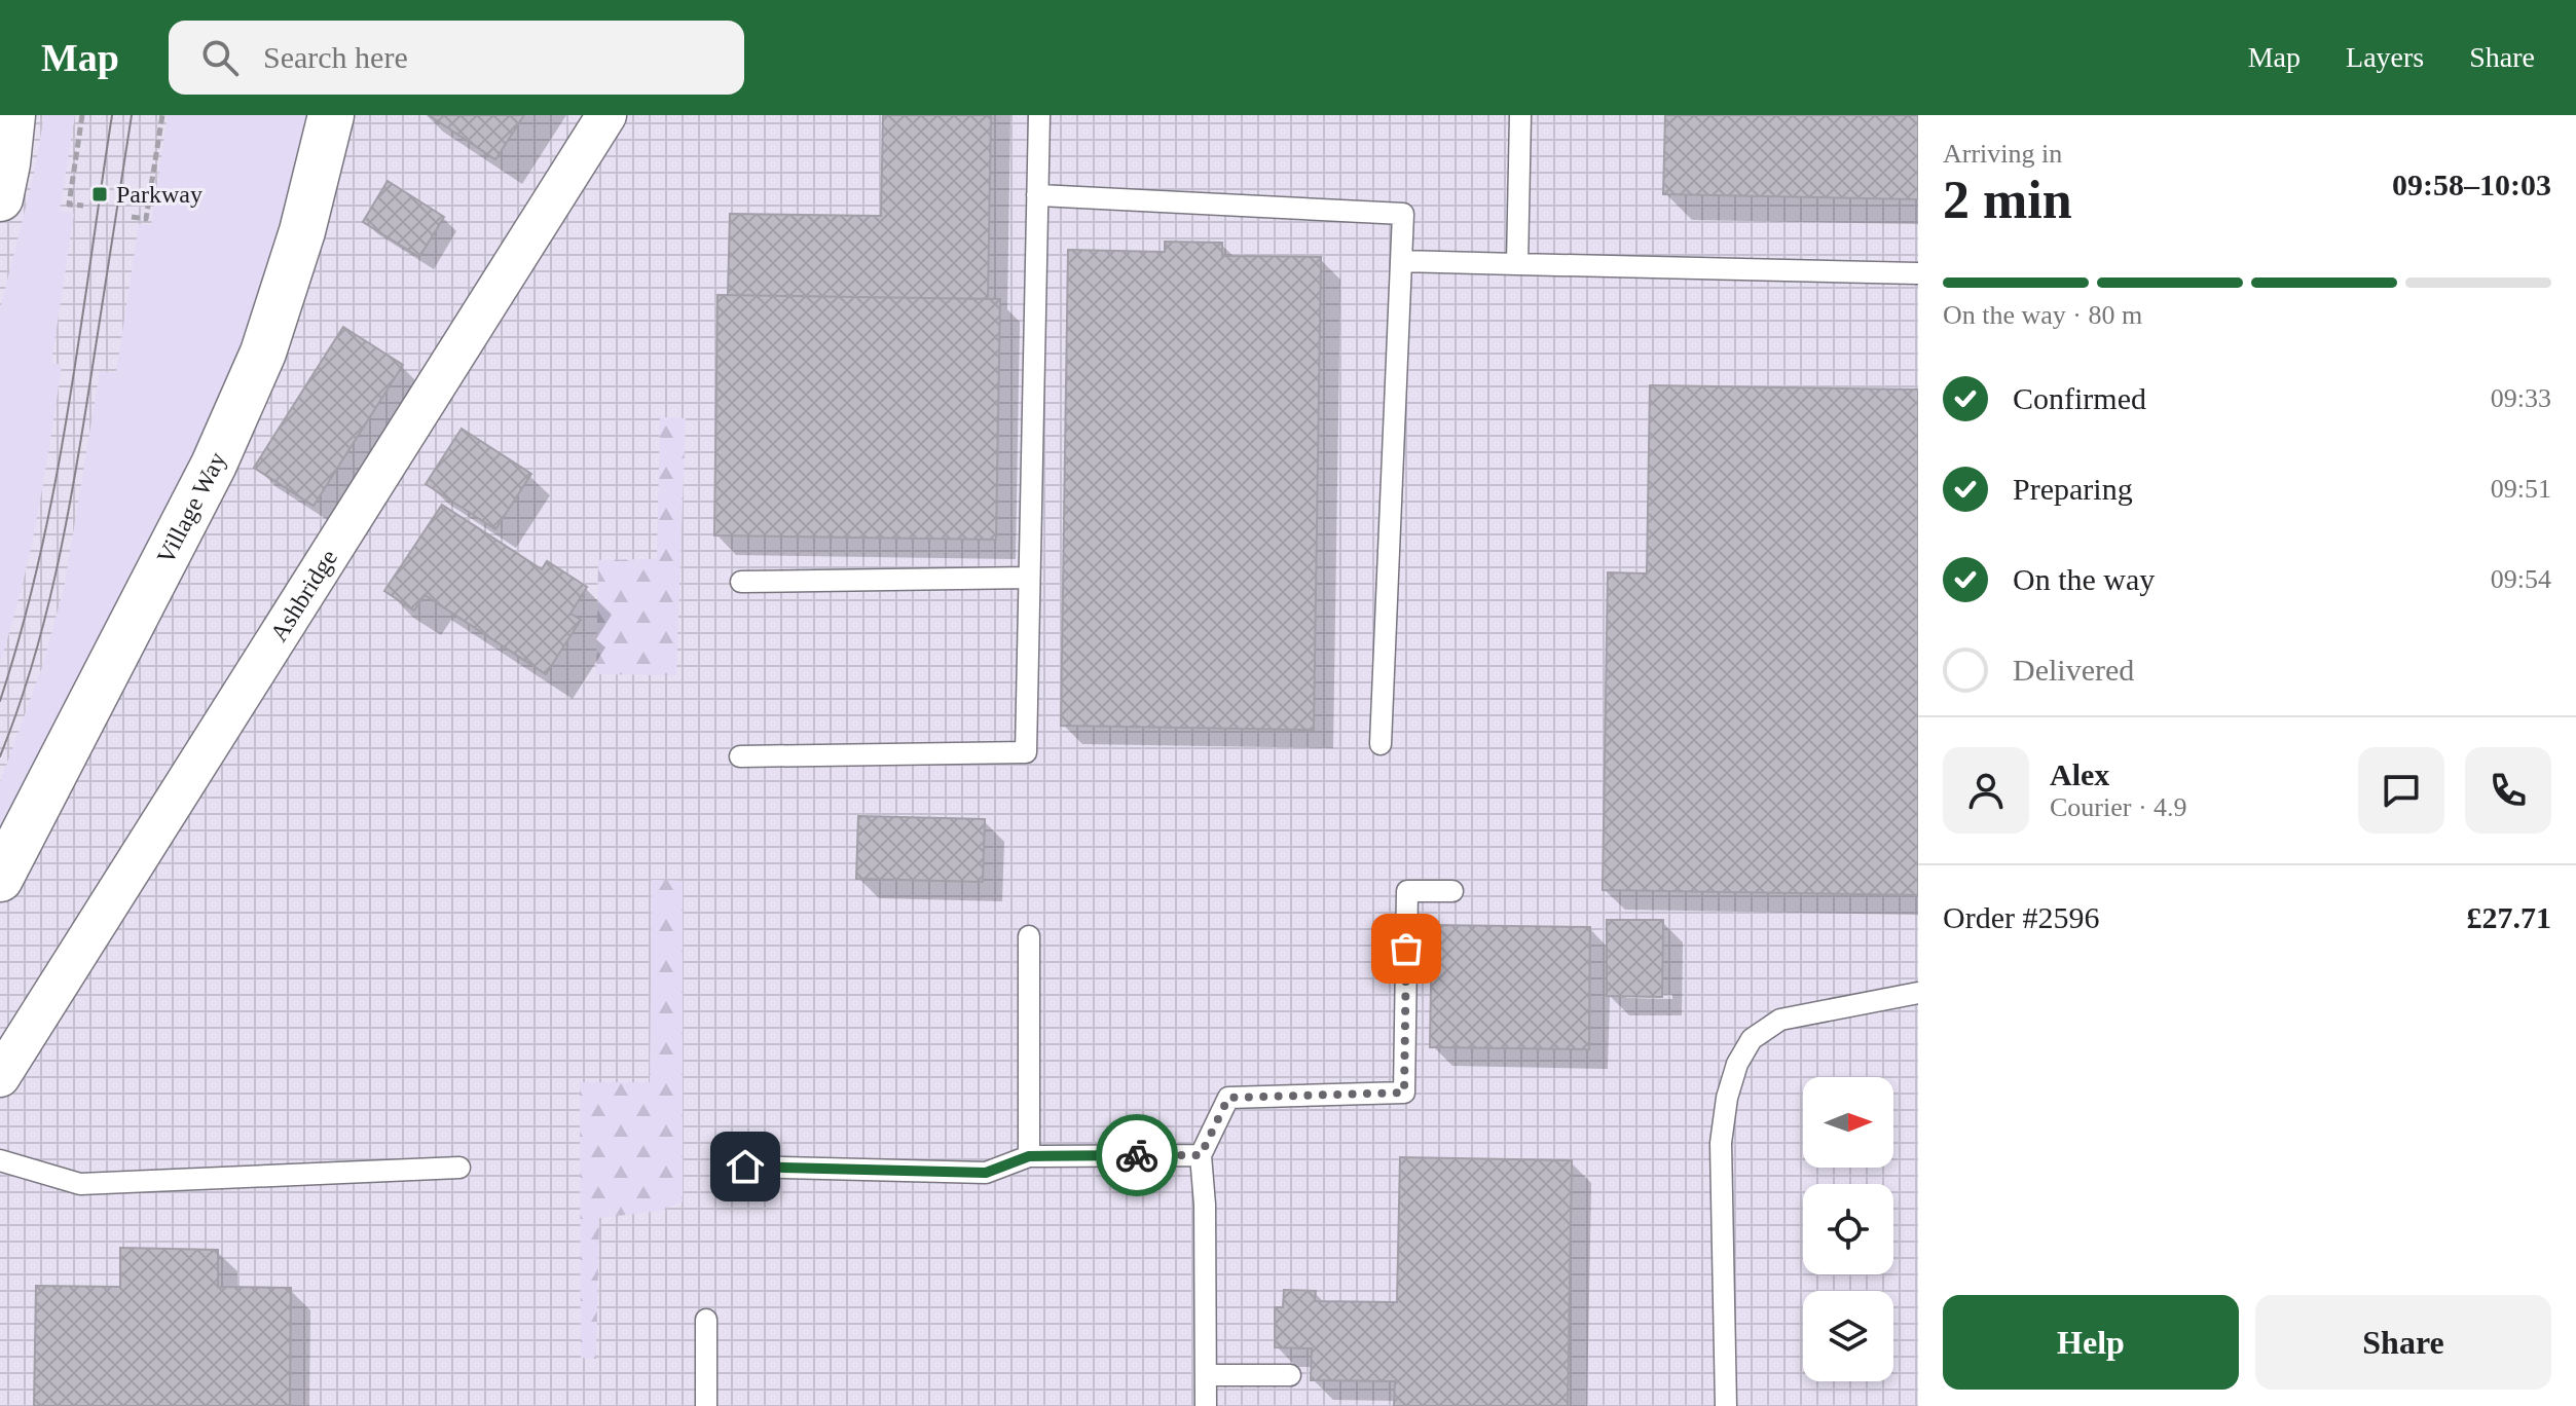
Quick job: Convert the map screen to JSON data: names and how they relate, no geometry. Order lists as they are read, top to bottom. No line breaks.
{"streets":{"highway":["Village Way"],"street":["Ashbridge"]},"places":{"transit":["Parkway"]},"north":"right","page":{"header":"Map","search":"Search here","nav":["Map","Layers","Share"],"heading":["2 min","Arriving in","09:58–10:03"],"panel":["Alex","Courier · 4.9","Order #2596","£27.71"],"bar":"On the way · 80 m","list":[["Confirmed","09:33"],["Preparing","09:51"],["On the way","09:54"],"Delivered"],"buttons":["Help","Share"]}}
